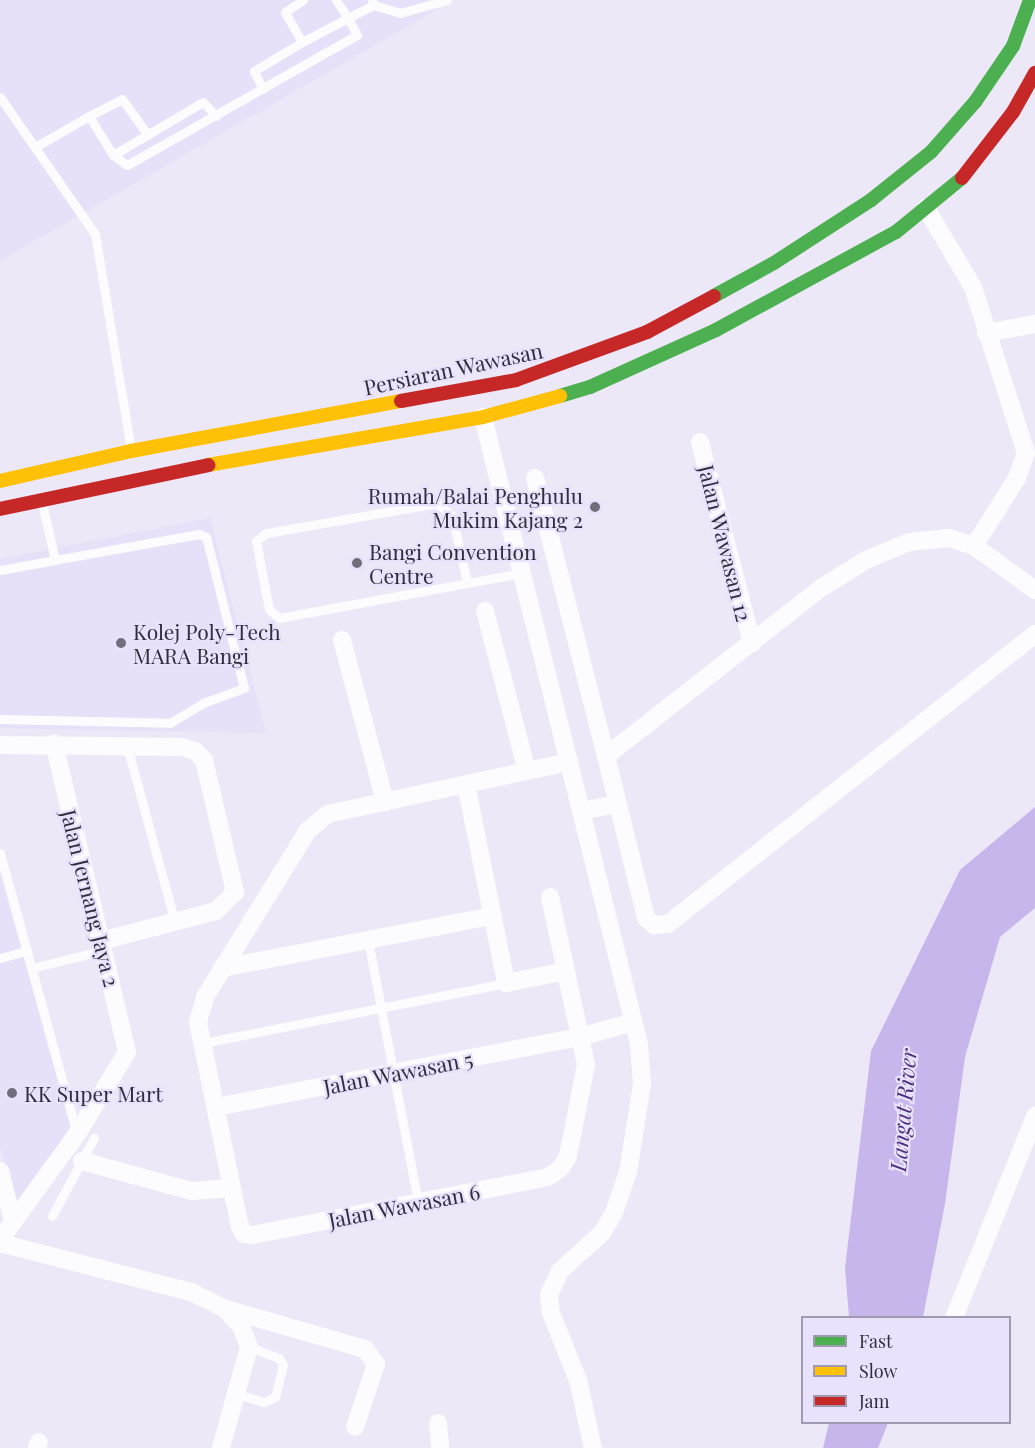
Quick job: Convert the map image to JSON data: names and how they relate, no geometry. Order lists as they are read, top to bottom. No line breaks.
{"streets":{"main road":["Persiaran Wawasan"],"street":["Jalan Wawasan 12","Jalan Jernang Jaya 2","Jalan Wawasan 5","Jalan Wawasan 6"]},"crossings":[["Jalan Wawasan 5","Jalan Wawasan 6"]],"water":["Langat River"],"places":["Rumah/Balai Penghulu Mukim Kajang 2","Bangi Convention Centre","Kolej Poly-Tech MARA Bangi","KK Super Mart"],"legend":["Fast","Slow","Jam"]}
